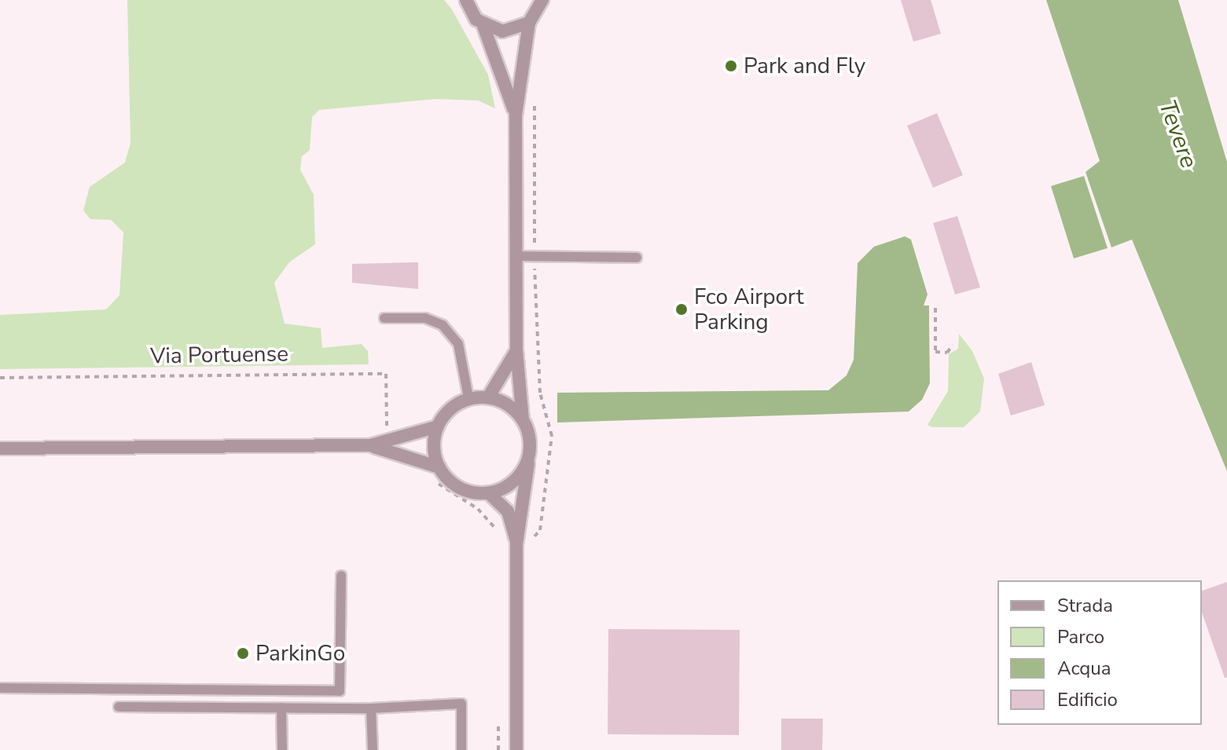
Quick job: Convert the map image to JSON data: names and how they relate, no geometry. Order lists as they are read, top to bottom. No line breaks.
{"streets":{"path":["Via Portuense"]},"water":["Tevere"],"places":["Park and Fly","Fco Airport Parking","ParkinGo"],"legend":["Strada","Parco","Acqua","Edificio"]}
